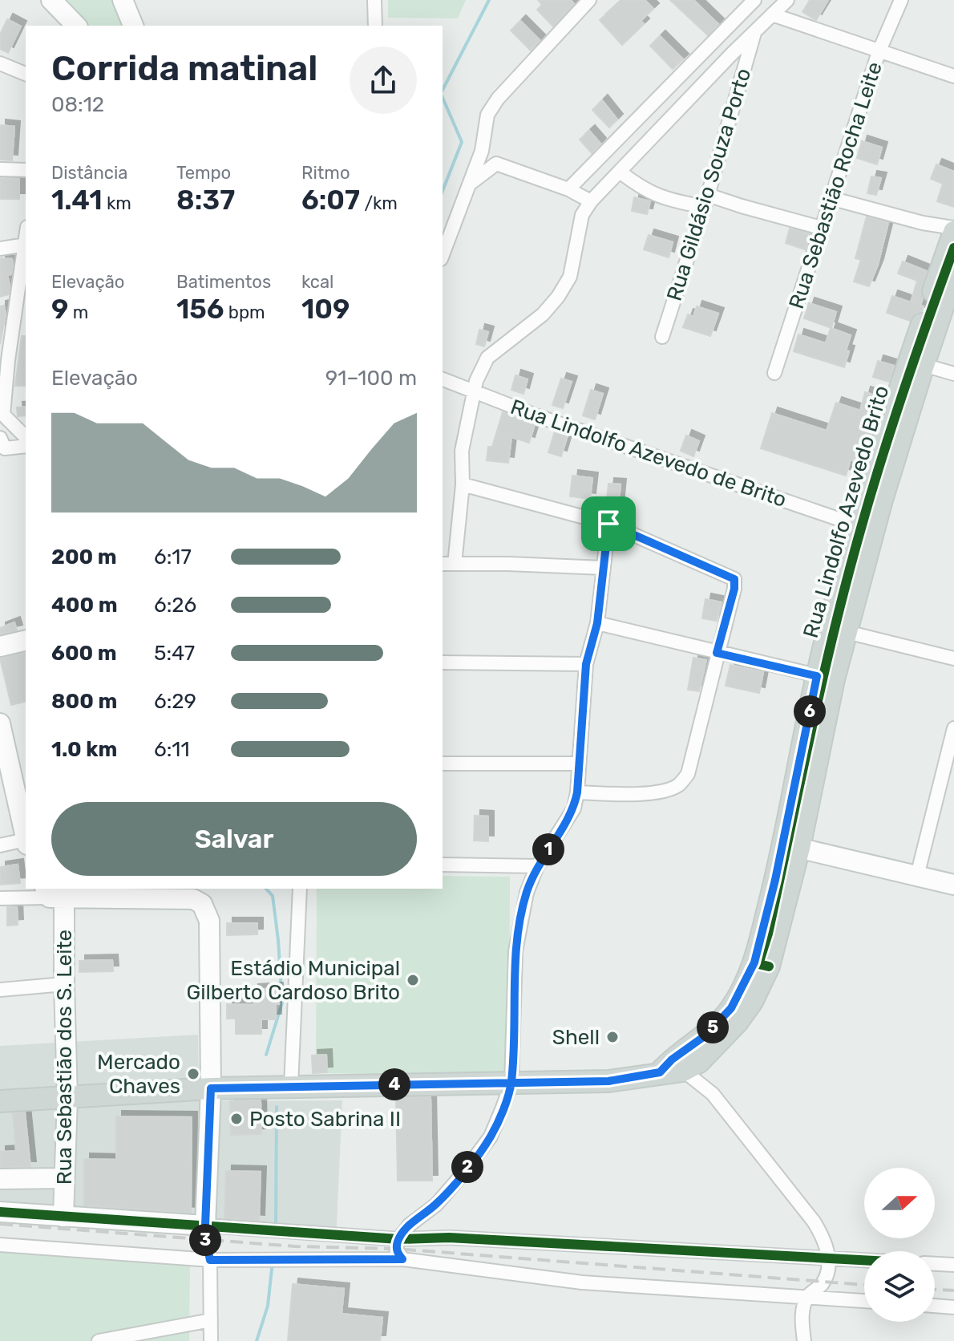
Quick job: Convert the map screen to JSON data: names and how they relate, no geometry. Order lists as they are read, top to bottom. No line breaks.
{"streets":{"main road":["Rua Lindolfo Azevedo Brito"],"street":["Rua Gildásio Souza Porto","Rua Sebastião Rocha Leite","Rua Lindolfo Azevedo de Brito","Rua Sebastião dos S. Leite"]},"crossings":[["Rua Lindolfo Azevedo de Brito","Rua Lindolfo Azevedo Brito"]],"places":["Estádio Municipal Gilberto Cardoso Brito","Shell","Mercado Chaves","Posto Sabrina II"],"north":"right","page":{"heading":["Corrida matinal","08:12"],"stats":[["Distância","1.41 km"],["Tempo","8:37"],["Ritmo","6:07 /km"],["Elevação","9 m"],["Batimentos","156 bpm"],["kcal","109"]],"chart":["Elevação","91–100 m"],"list":[{"name":"200 m","note":"6:17"},{"name":"400 m","note":"6:26"},{"name":"600 m","note":"5:47"},{"name":"800 m","note":"6:29"},{"name":"1.0 km","note":"6:11"}],"pins":["6","1","5","4","2","3"],"buttons":"Salvar"}}
